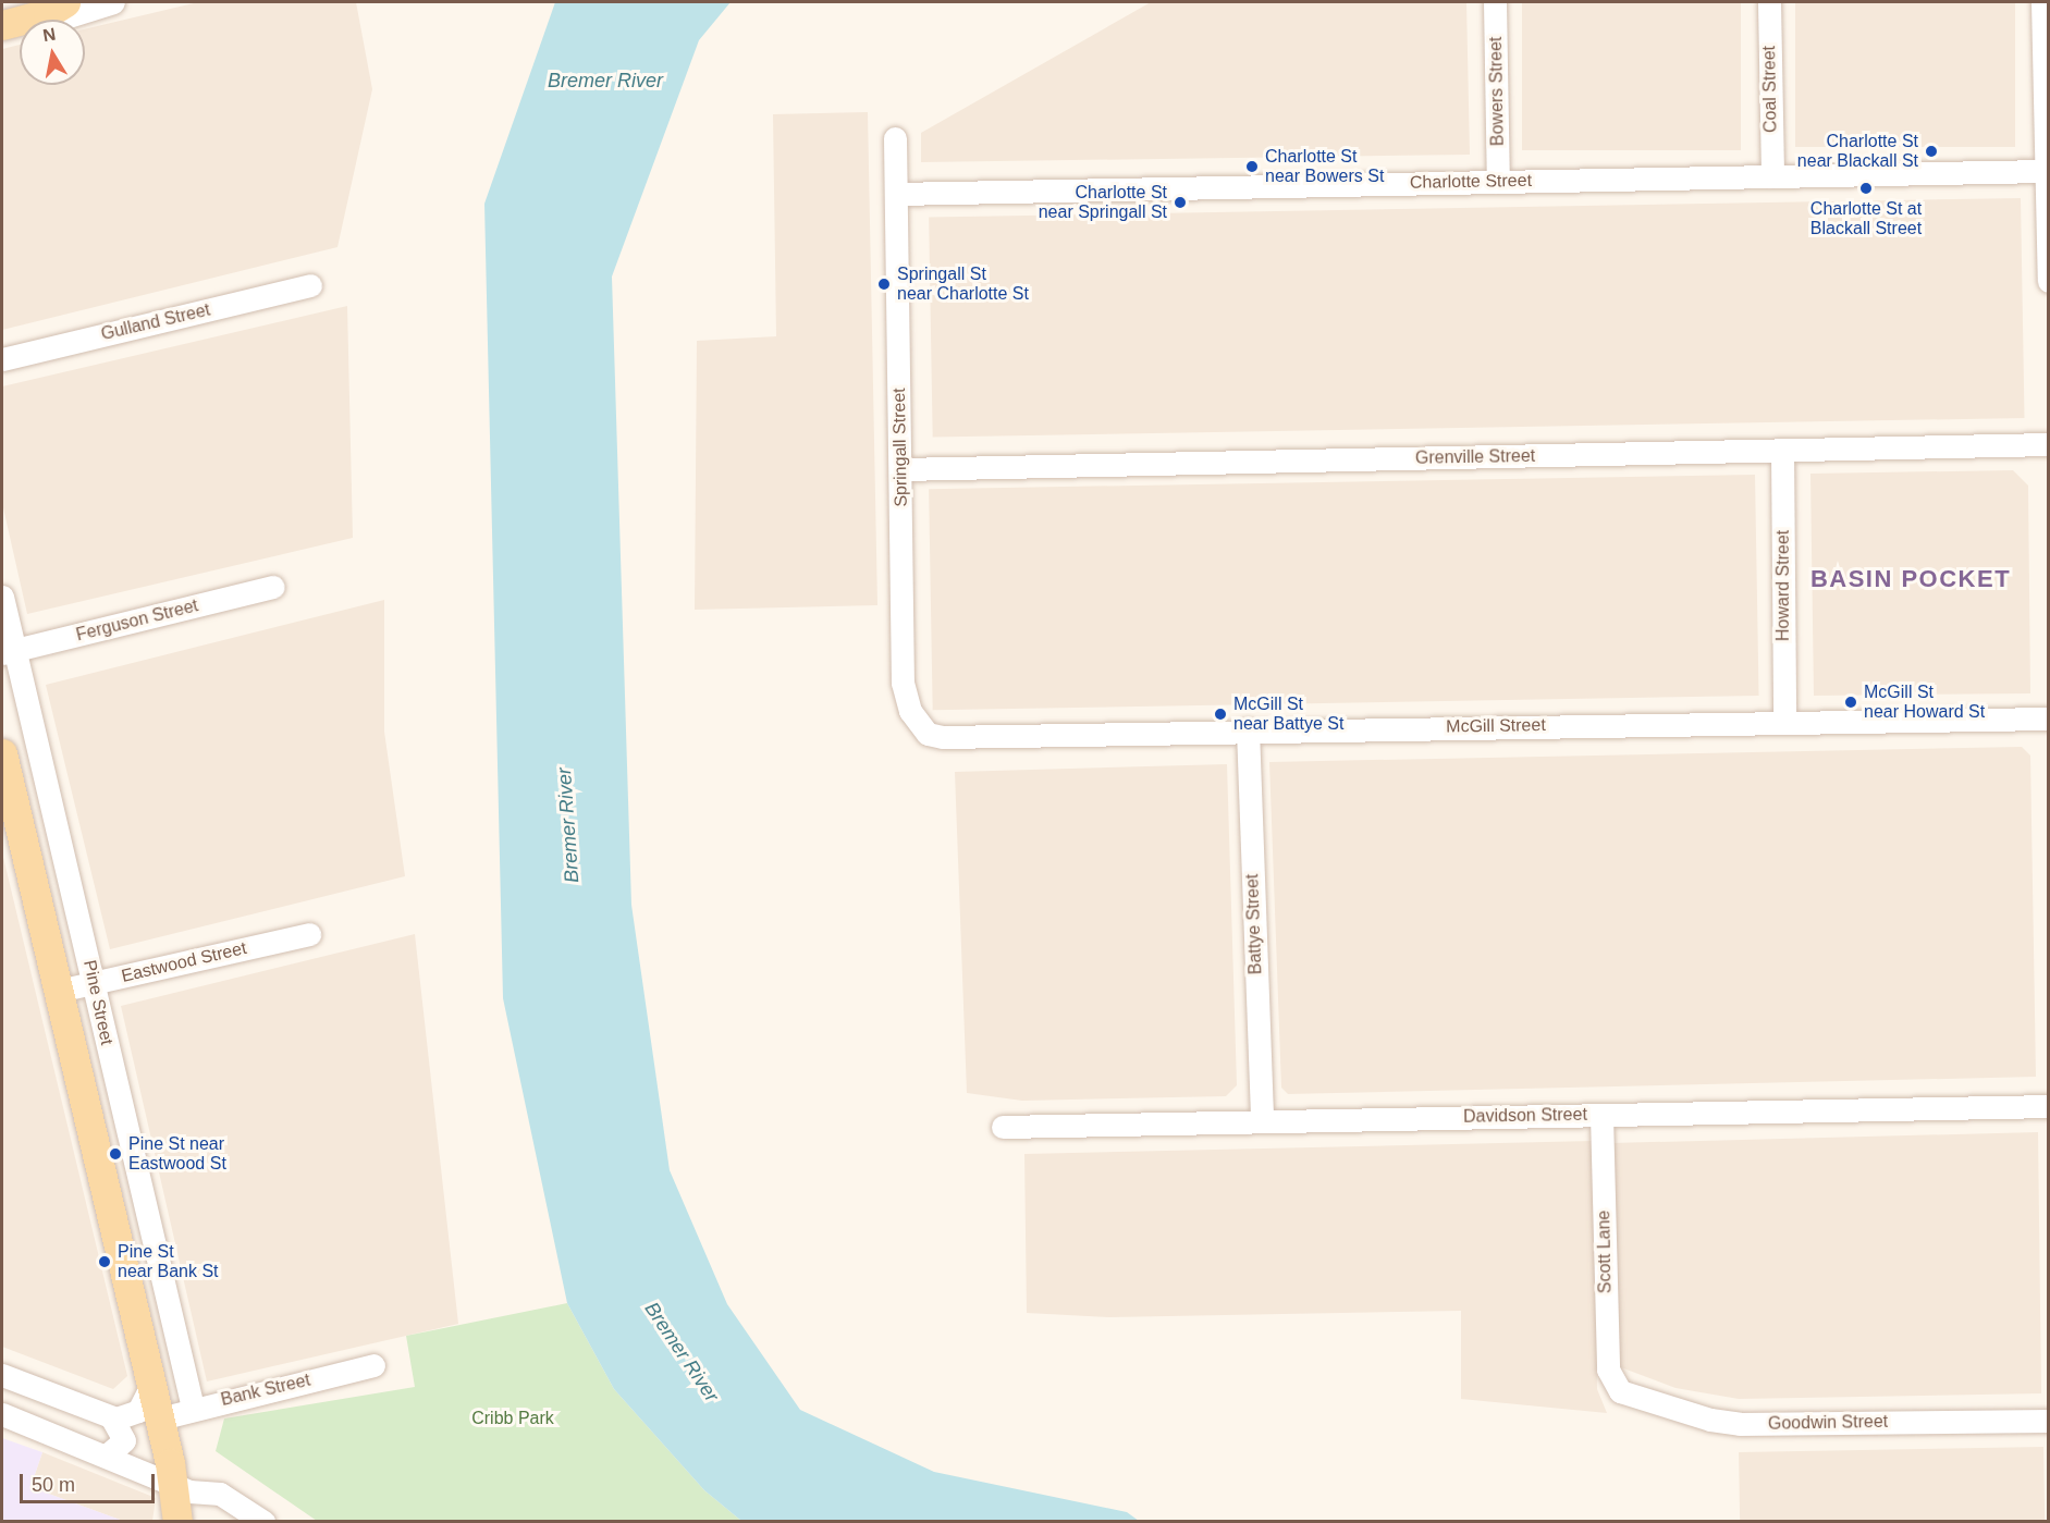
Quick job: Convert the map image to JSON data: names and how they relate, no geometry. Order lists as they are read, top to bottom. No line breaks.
{"streets":{"main road":["Pine Street"],"street":["Coal Street","Bowers Street","Charlotte Street","Gulland Street","Springall Street","Grenville Street","Howard Street","Ferguson Street","McGill Street","Battye Street","Eastwood Street","Davidson Street","Scott Lane","Bank Street","Goodwin Street"]},"crossings":[["Coal Street","Charlotte Street"],["Bowers Street","Charlotte Street"],["Charlotte Street","Springall Street"],["Springall Street","Grenville Street"],["Springall Street","McGill Street"],["Grenville Street","Howard Street"],["Howard Street","McGill Street"],["Ferguson Street","Pine Street"],["McGill Street","Battye Street"],["Battye Street","Davidson Street"],["Eastwood Street","Pine Street"],["Pine Street","Bank Street"],["Davidson Street","Scott Lane"],["Scott Lane","Goodwin Street"]],"districts":["BASIN POCKET"],"water":["Bremer River"],"parks":["Cribb Park"],"places":["Charlotte St near Blackall St","Charlotte St near Bowers St","Charlotte St at Blackall Street","Charlotte St near Springall St","Springall St near Charlotte St","McGill St near Howard St","McGill St near Battye St","Pine St near Eastwood St","Pine St near Bank St"],"scale_bar":"50 m","north":"top"}
